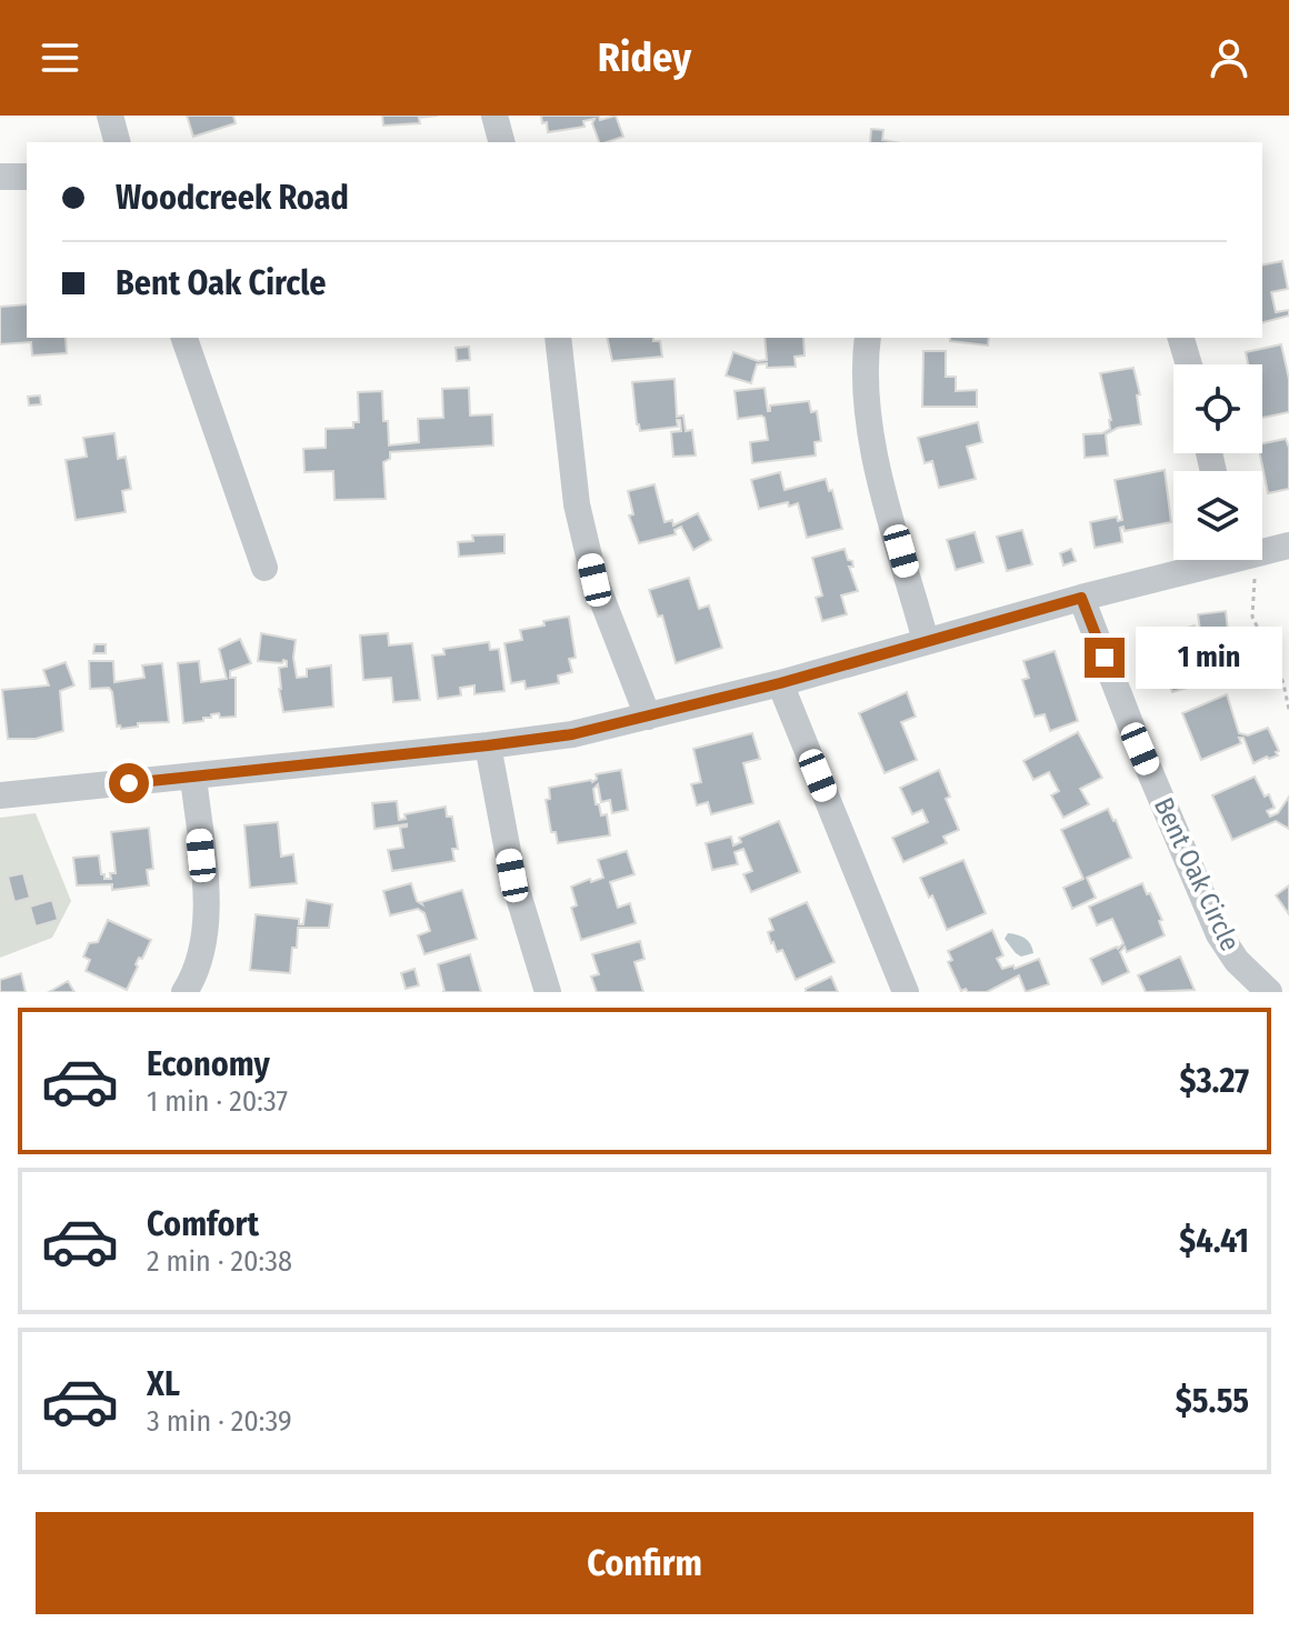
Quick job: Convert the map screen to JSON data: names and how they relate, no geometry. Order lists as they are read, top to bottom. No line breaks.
{"streets":{"street":["Bent Oak Circle"]},"page":{"header":"Ridey","banner":["Woodcreek Road","Bent Oak Circle"],"bubble":"1 min","list":[{"name":"Economy","note":"1 min · 20:37","value":"$3.27"},{"name":"Comfort","note":"2 min · 20:38","value":"$4.41"},{"name":"XL","note":"3 min · 20:39","value":"$5.55"}],"buttons":"Confirm"}}
